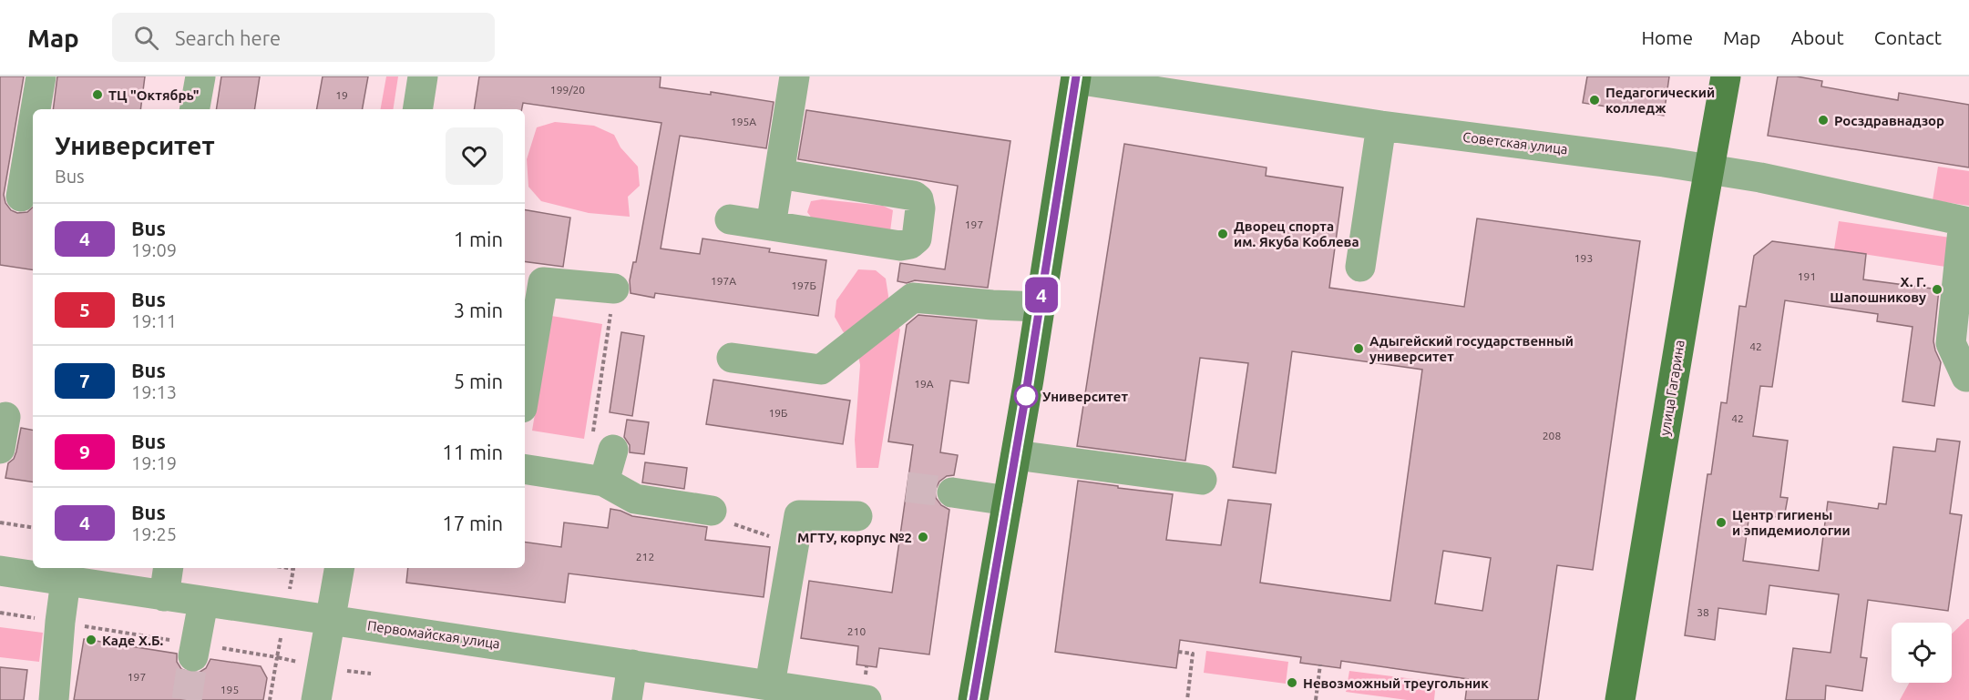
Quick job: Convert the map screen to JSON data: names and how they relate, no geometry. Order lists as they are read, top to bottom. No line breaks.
{"streets":{"main road":["улица Гагарина"],"street":["Советская улица","Первомайская улица"]},"crossings":[["Советская улица","улица Гагарина"]],"places":["ТЦ \"Октябрь\"","Педагогический колледж","Росздравнадзор","Дворец спорта им. Якуба Коблева","Х. Г. Шапошникову","Адыгейский государственный университет","Университет","Центр гигиены и эпидемиологии","МГТУ, корпус №2","Каде Х.Б.","Невозможный треугольник"],"lines":["bus line 4"],"house_numbers":["199/20","19","195А","197","193","191","197А","197Б","42","19А","19Б","42","208","212","38","210","197","195"],"page":{"header":"Map","search":"Search here","nav":["Home","Map","About","Contact"],"on_map":"4","heading":["Университет","Bus"],"list":[{"mark":"4","name":"Bus","note":"19:09","value":"1 min"},{"mark":"5","name":"Bus","note":"19:11","value":"3 min"},{"mark":"7","name":"Bus","note":"19:13","value":"5 min"},{"mark":"9","name":"Bus","note":"19:19","value":"11 min"},{"mark":"4","name":"Bus","note":"19:25","value":"17 min"}]}}
